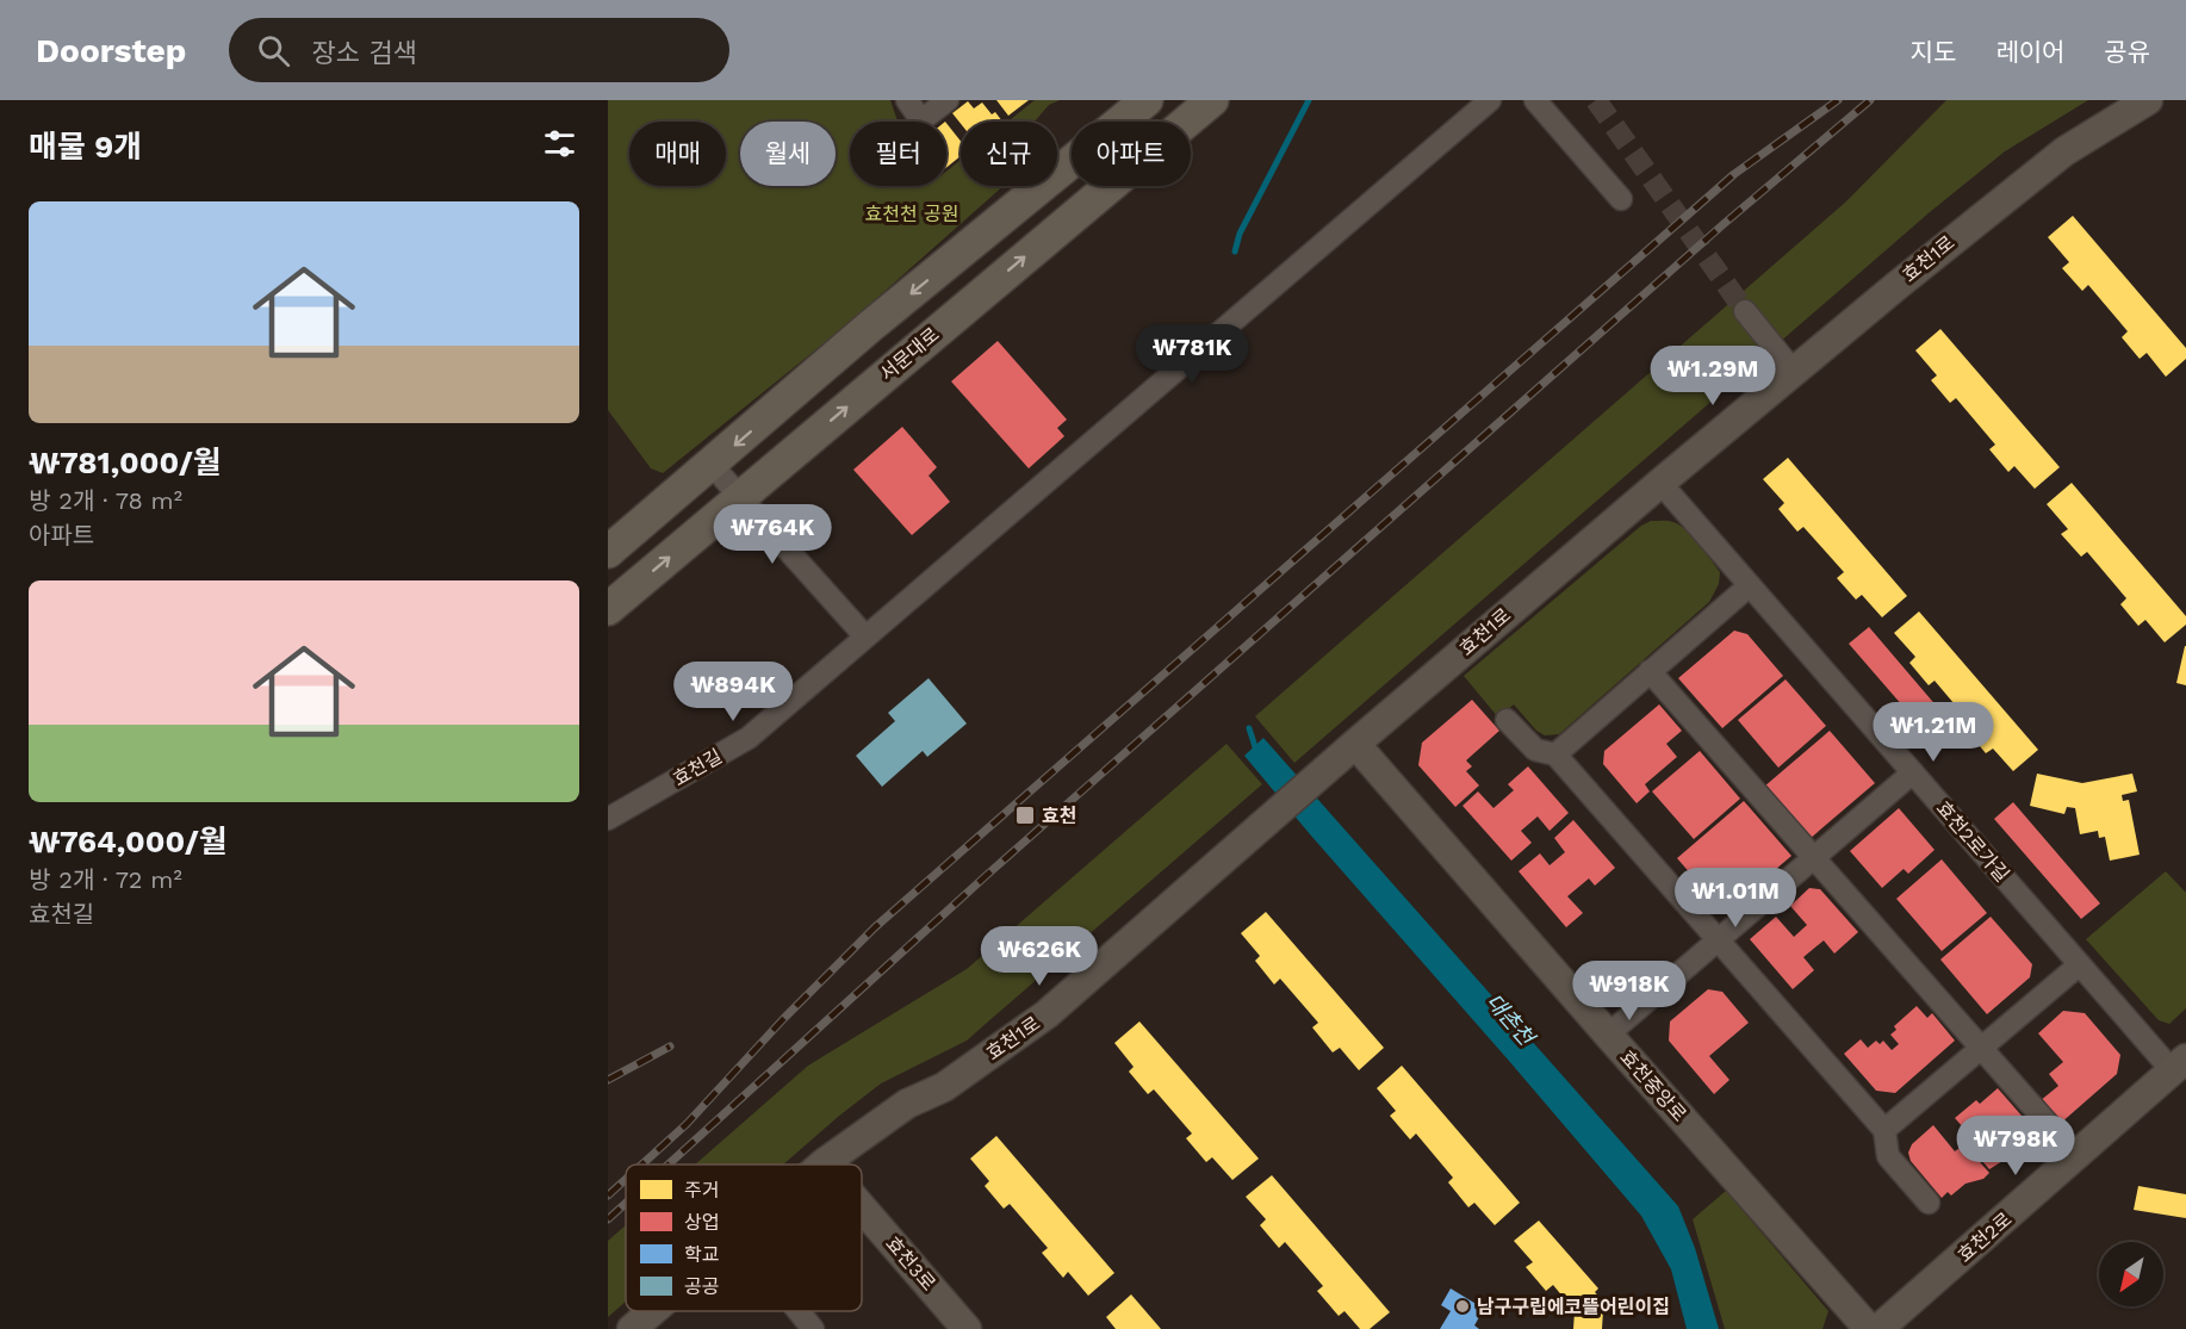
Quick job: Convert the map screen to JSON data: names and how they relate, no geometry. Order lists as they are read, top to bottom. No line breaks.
{"streets":{"main road":["서문대로"],"street":["효천1로","효천길","효천2로가길","효천중앙로","효천2로","효천3로"]},"crossings":[["효천1로","효천2로가길"],["효천1로","효천중앙로"],["효천2로가길","효천2로"]],"water":["대촌천"],"parks":["효천천 공원"],"places":{"transit":["효천"],"other":["남구구립에코뜰어린이집"]},"legend":["주거","상업","학교","공공"],"north":"bottom left","page":{"header":"Doorstep","search":"장소 검색","nav":["지도","레이어","공유"],"heading":"매물 9개","chip":["매매","월세","필터","신규","아파트"],"list":[{"name":"₩781,000/월","note":"방 2개 · 78 m² · 아파트"},{"name":"₩764,000/월","note":"방 2개 · 72 m² · 효천길"}],"price":["₩781K","₩1.29M","₩764K","₩894K","₩1.21M","₩1.01M","₩626K","₩918K","₩798K"]}}
